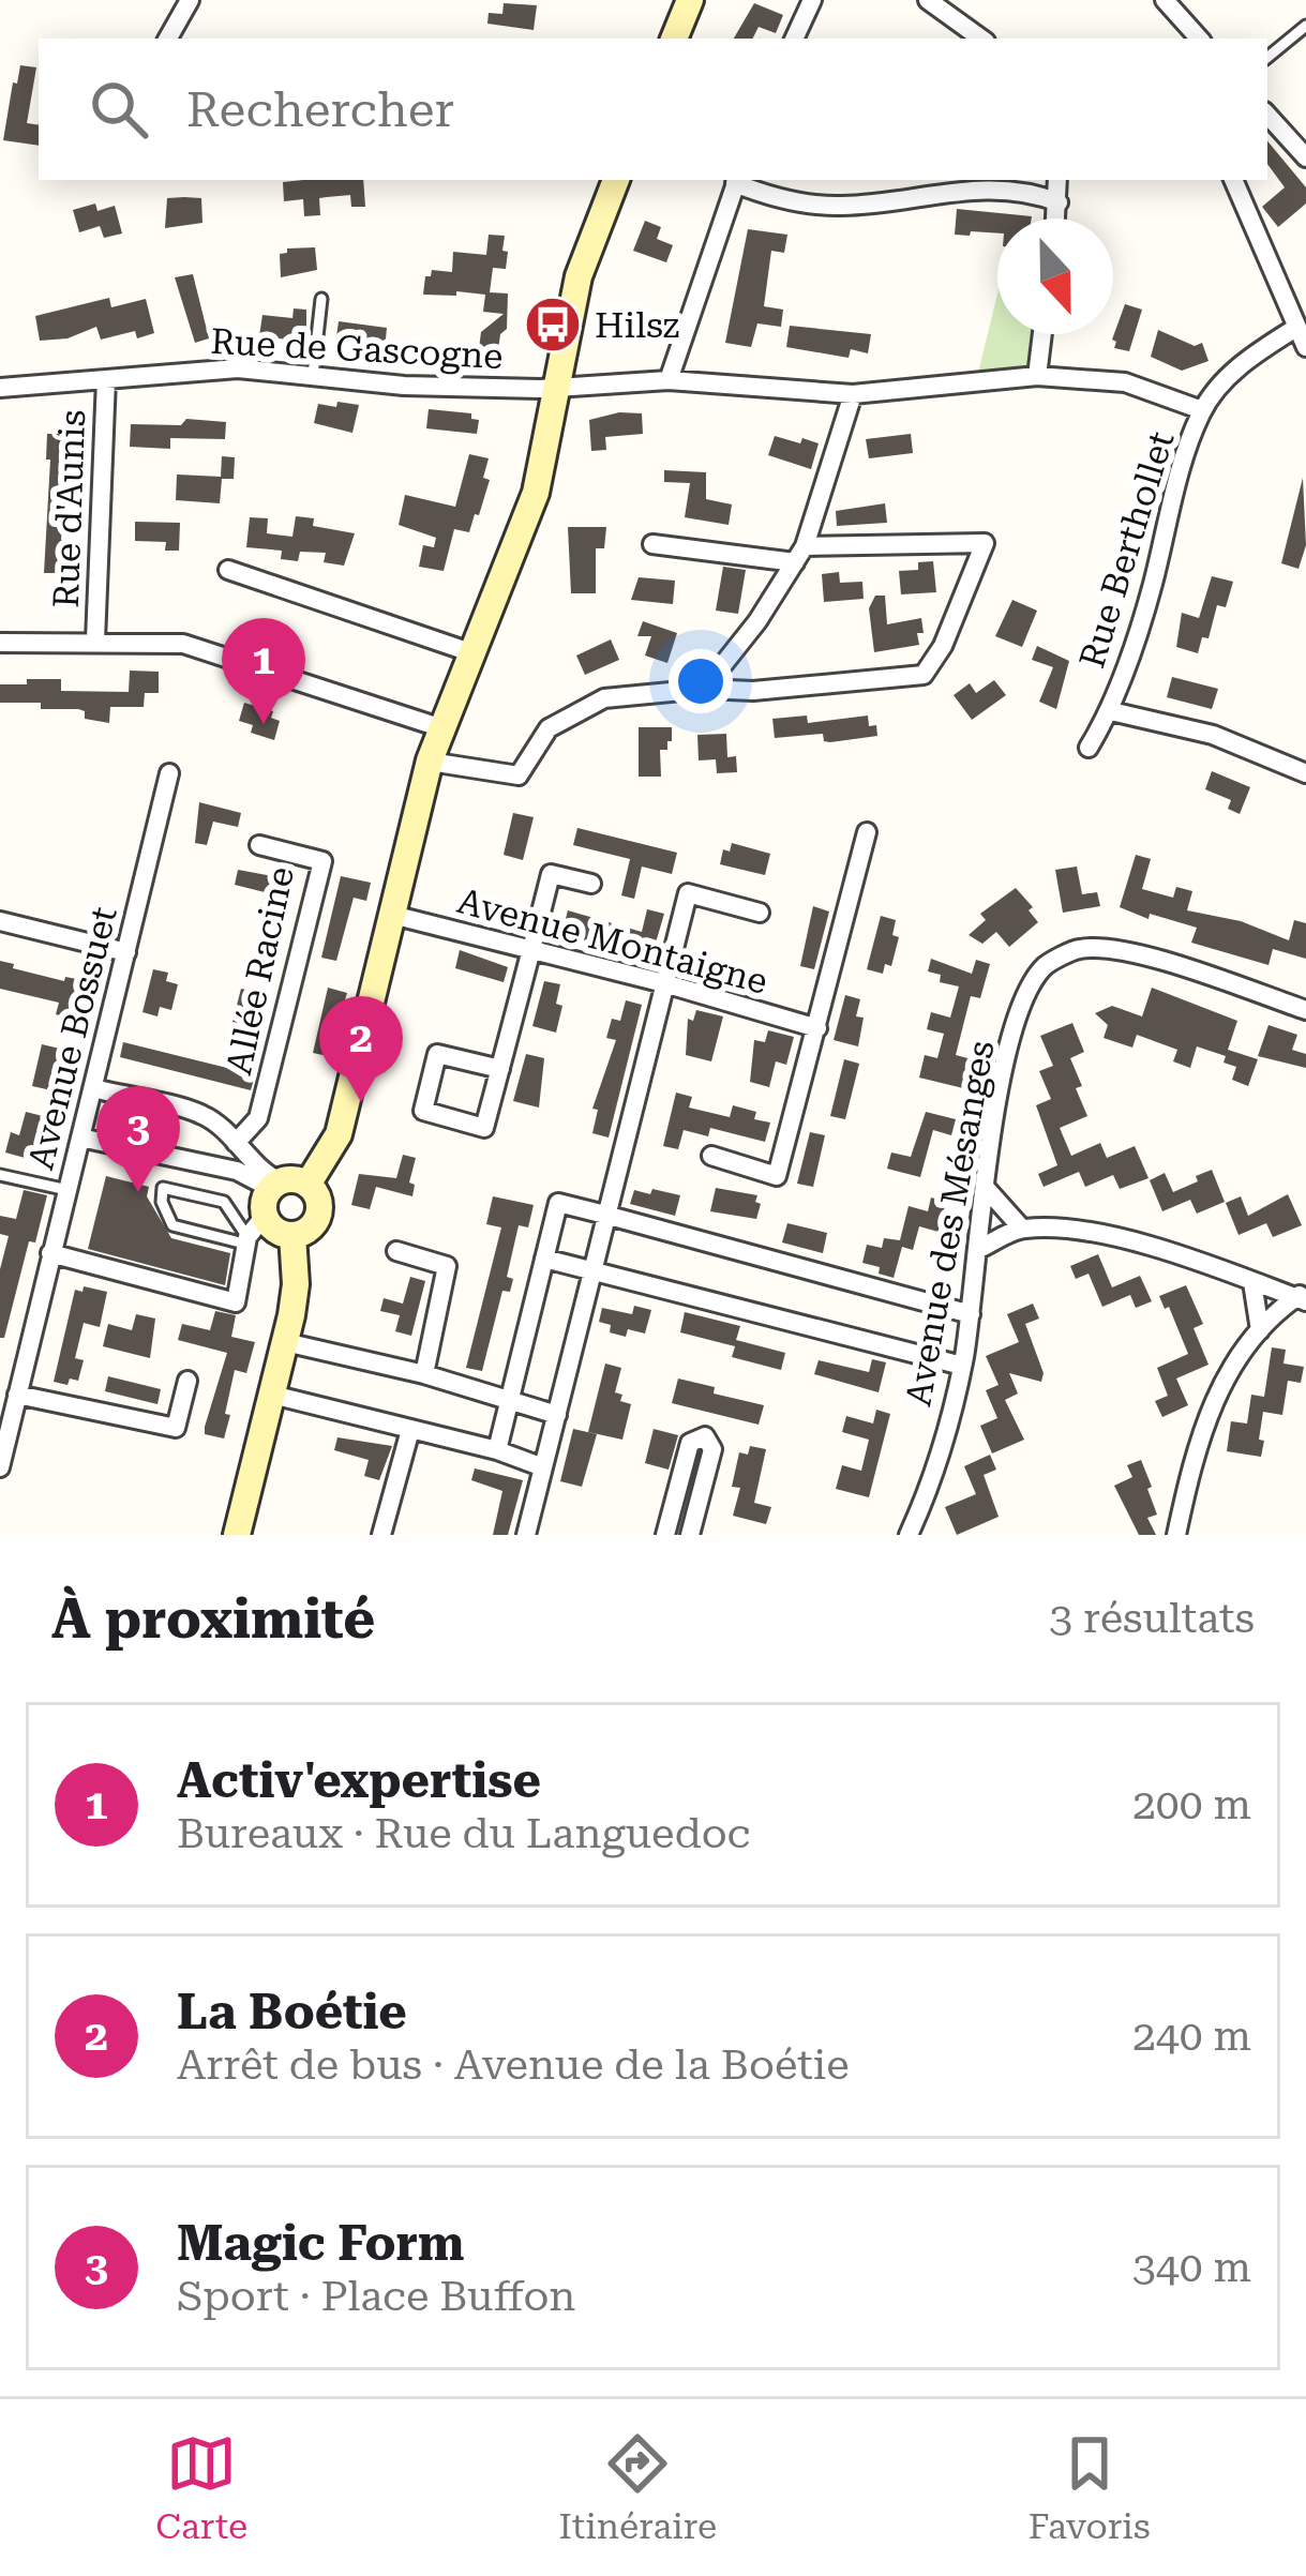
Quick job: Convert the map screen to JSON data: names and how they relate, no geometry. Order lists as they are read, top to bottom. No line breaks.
{"streets":{"street":["Rue de Gascogne","Rue d'Aunis","Rue Berthollet","Avenue Montaigne","Allée Racine","Avenue Bossuet","Avenue des Mésanges"]},"crossings":[["Rue de Gascogne","Rue d'Aunis"],["Rue de Gascogne","Rue Berthollet"]],"places":{"bus stop":["Hilsz"]},"north":"bottom","page":{"search":"Rechercher","pins":["1","2","3"],"heading":["À proximité","3 résultats"],"list":[{"mark":"1","name":"Activ'expertise","note":"Bureaux · Rue du Languedoc","value":"200 m"},{"mark":"2","name":"La Boétie","note":"Arrêt de bus · Avenue de la Boétie","value":"240 m"},{"mark":"3","name":"Magic Form","note":"Sport · Place Buffon","value":"340 m"}],"nav":["Carte","Itinéraire","Favoris"]}}
